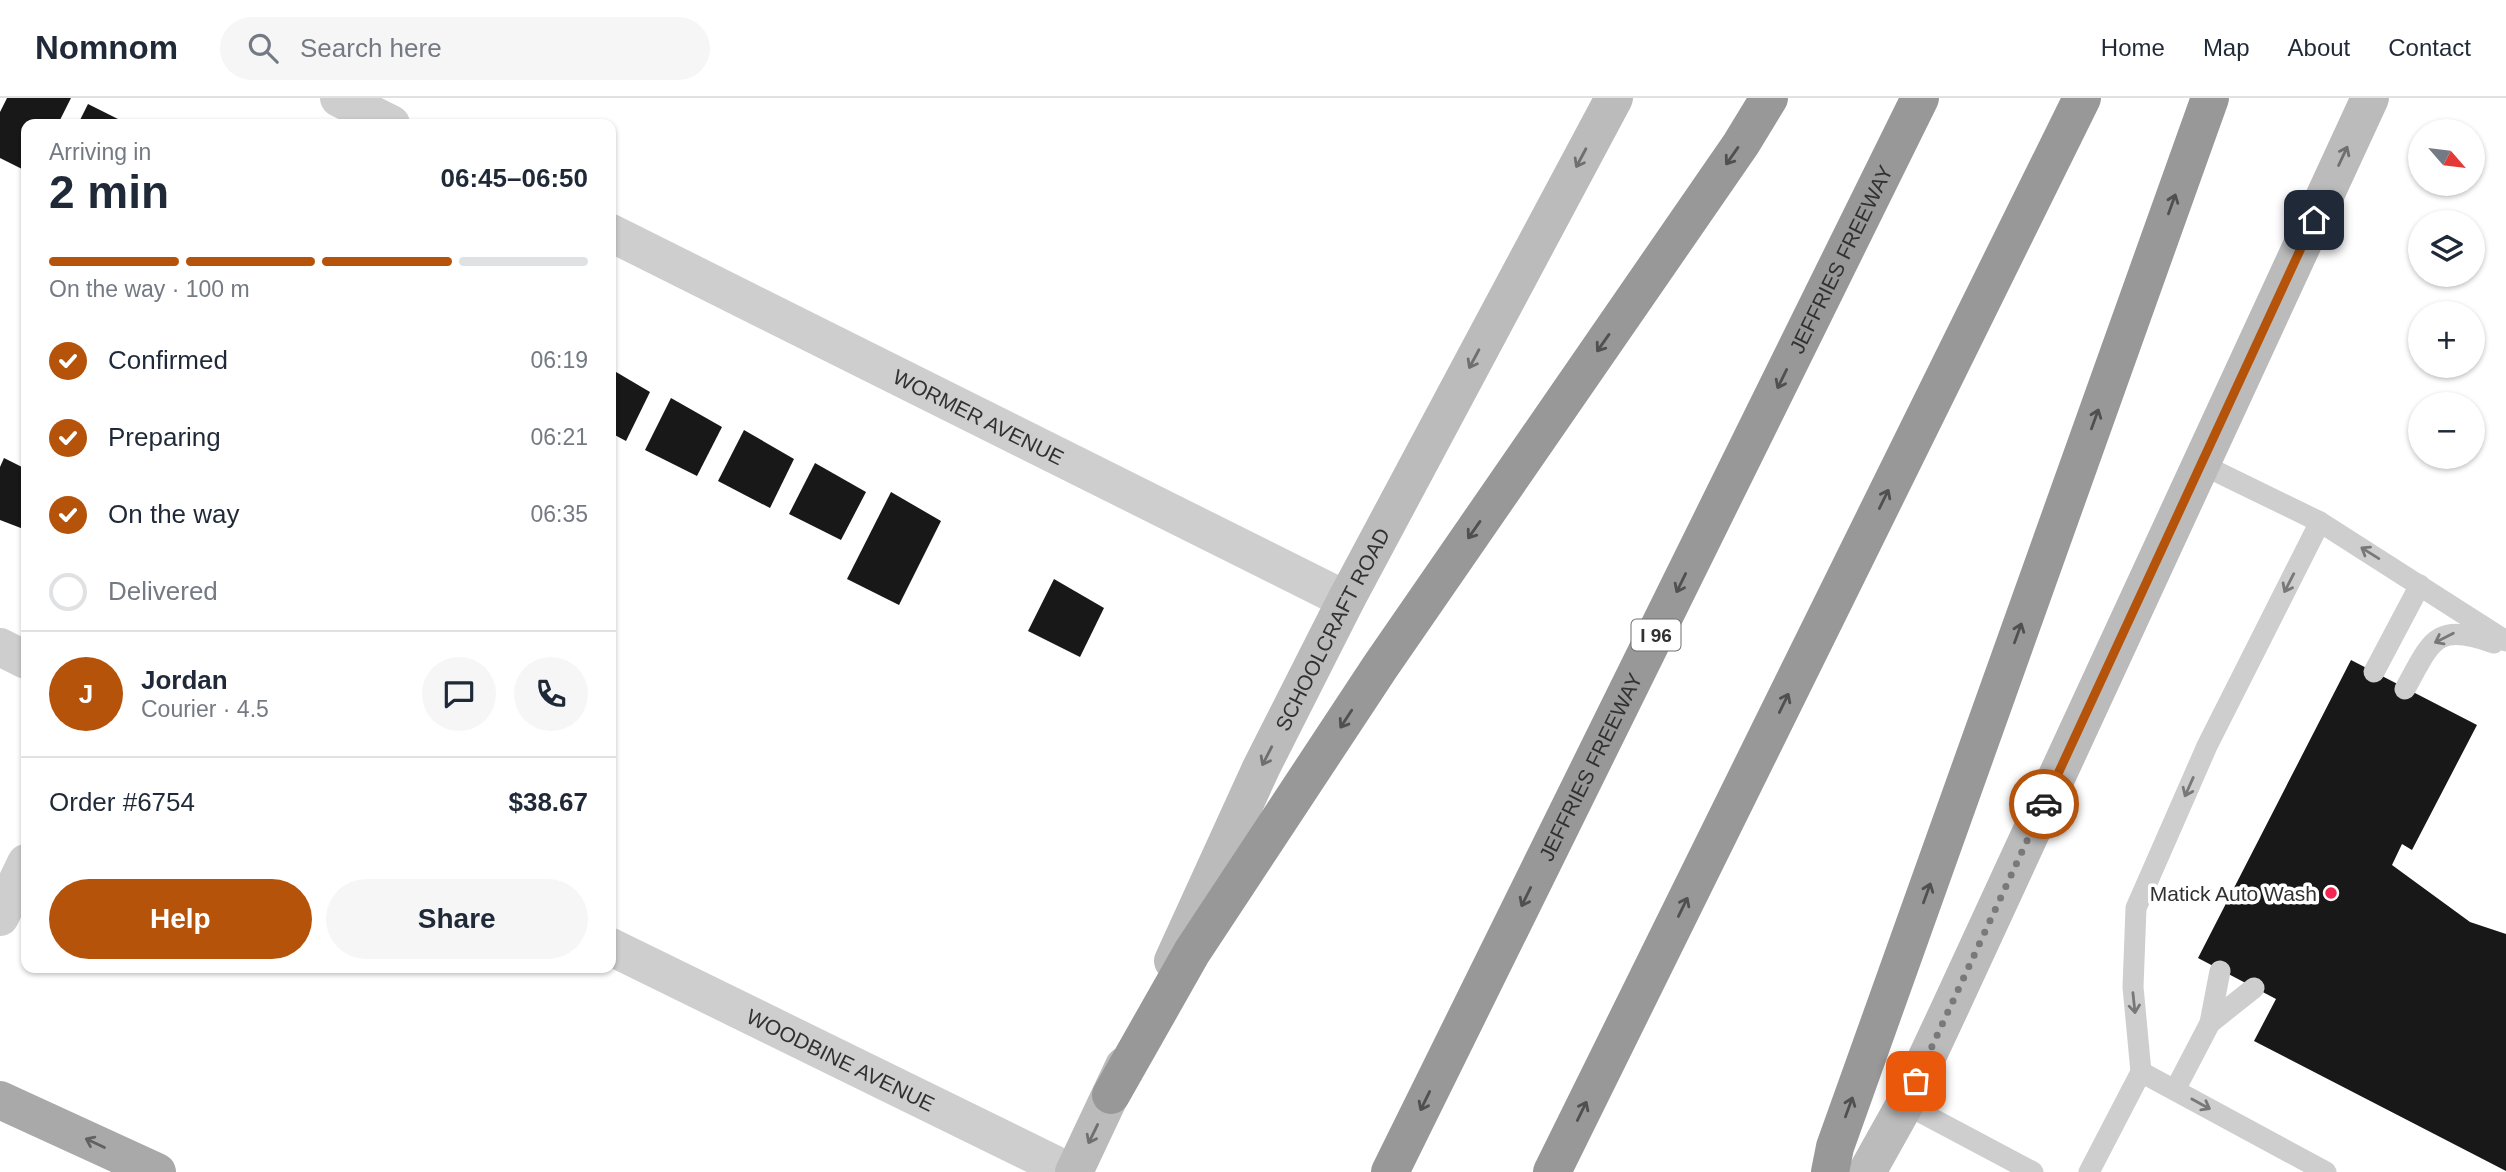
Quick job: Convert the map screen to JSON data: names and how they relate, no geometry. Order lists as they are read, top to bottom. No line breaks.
{"streets":{"highway":["JEFFRIES FREEWAY","I 96"],"main road":["SCHOOLCRAFT ROAD"],"street":["WORMER AVENUE","WOODBINE AVENUE"]},"crossings":[["WORMER AVENUE","SCHOOLCRAFT ROAD"],["SCHOOLCRAFT ROAD","WOODBINE AVENUE"]],"one_way":["SCHOOLCRAFT ROAD"],"places":["Matick Auto Wash"],"north":"bottom right","page":{"header":"Nomnom","search":"Search here","nav":["Home","Map","About","Contact"],"map_buttons":["+","−"],"heading":["2 min","Arriving in","06:45–06:50"],"panel":["Jordan","Courier · 4.5","Order #6754","$38.67"],"bar":"On the way · 100 m","list":[["Confirmed","06:19"],["Preparing","06:21"],["On the way","06:35"],"Delivered"],"round":"J","buttons":["Help","Share"]}}
